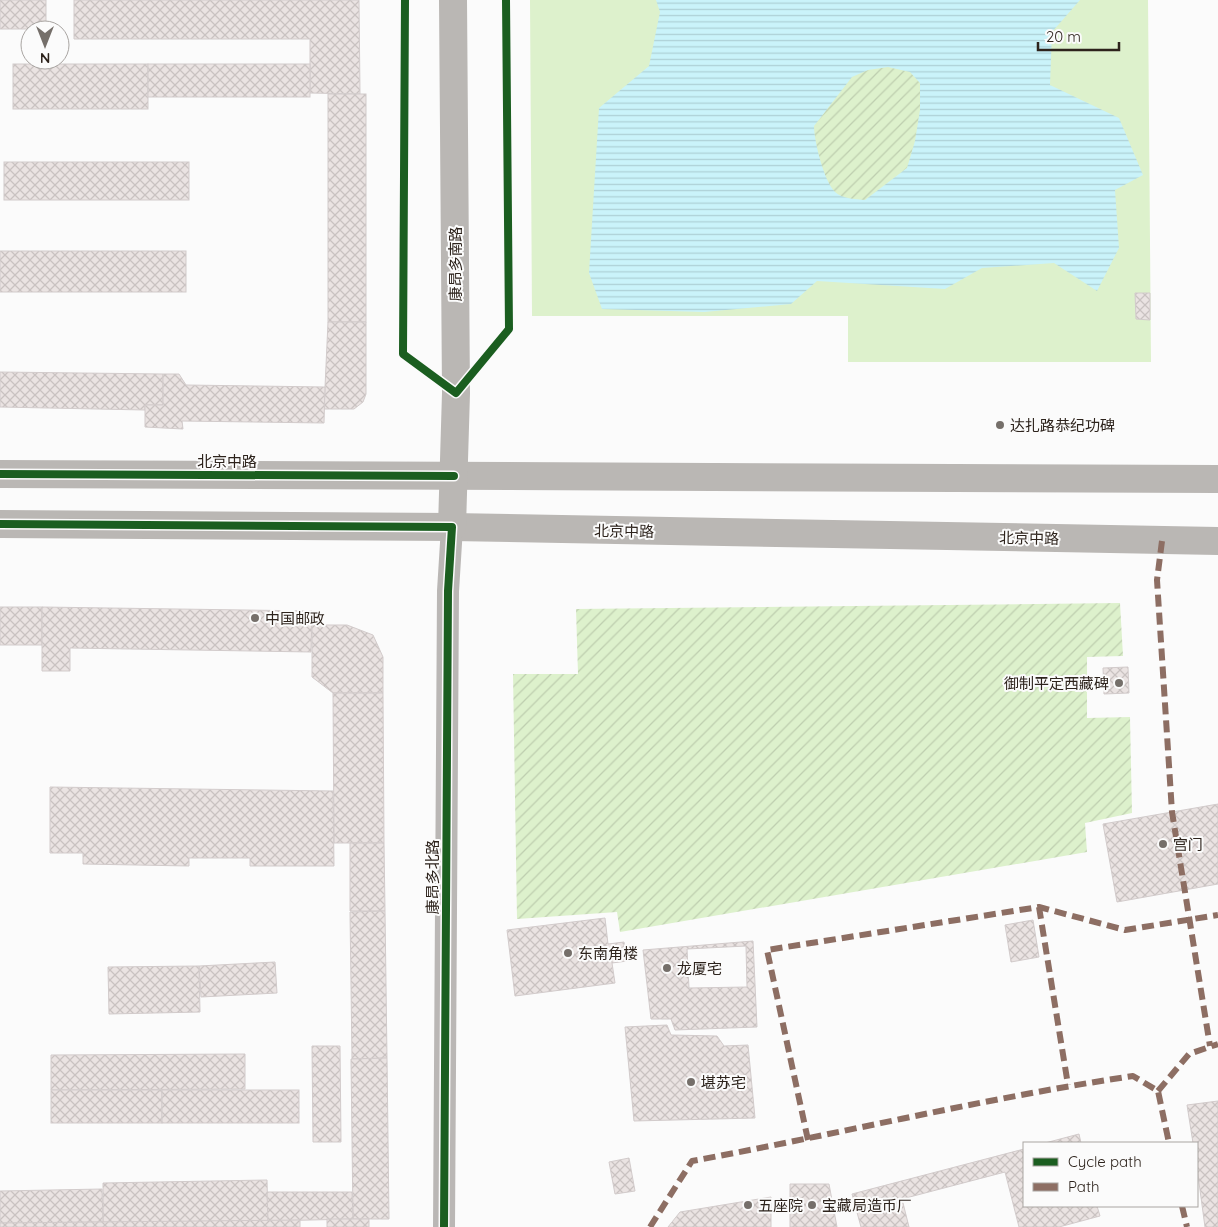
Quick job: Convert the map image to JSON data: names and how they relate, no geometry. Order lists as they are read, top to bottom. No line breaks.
{"streets":{"main road":["康昂多南路","北京中路"],"street":["康昂多北路"]},"crossings":[["康昂多南路","北京中路"],["康昂多南路","康昂多北路"],["北京中路","康昂多北路"]],"places":["达扎路恭纪功碑","中国邮政","御制平定西藏碑","宫门","东南角楼","龙厦宅","堪苏宅","五座院","宝藏局造币厂"],"legend":["Cycle path","Path"],"scale_bar":"20 m","north":"bottom"}
